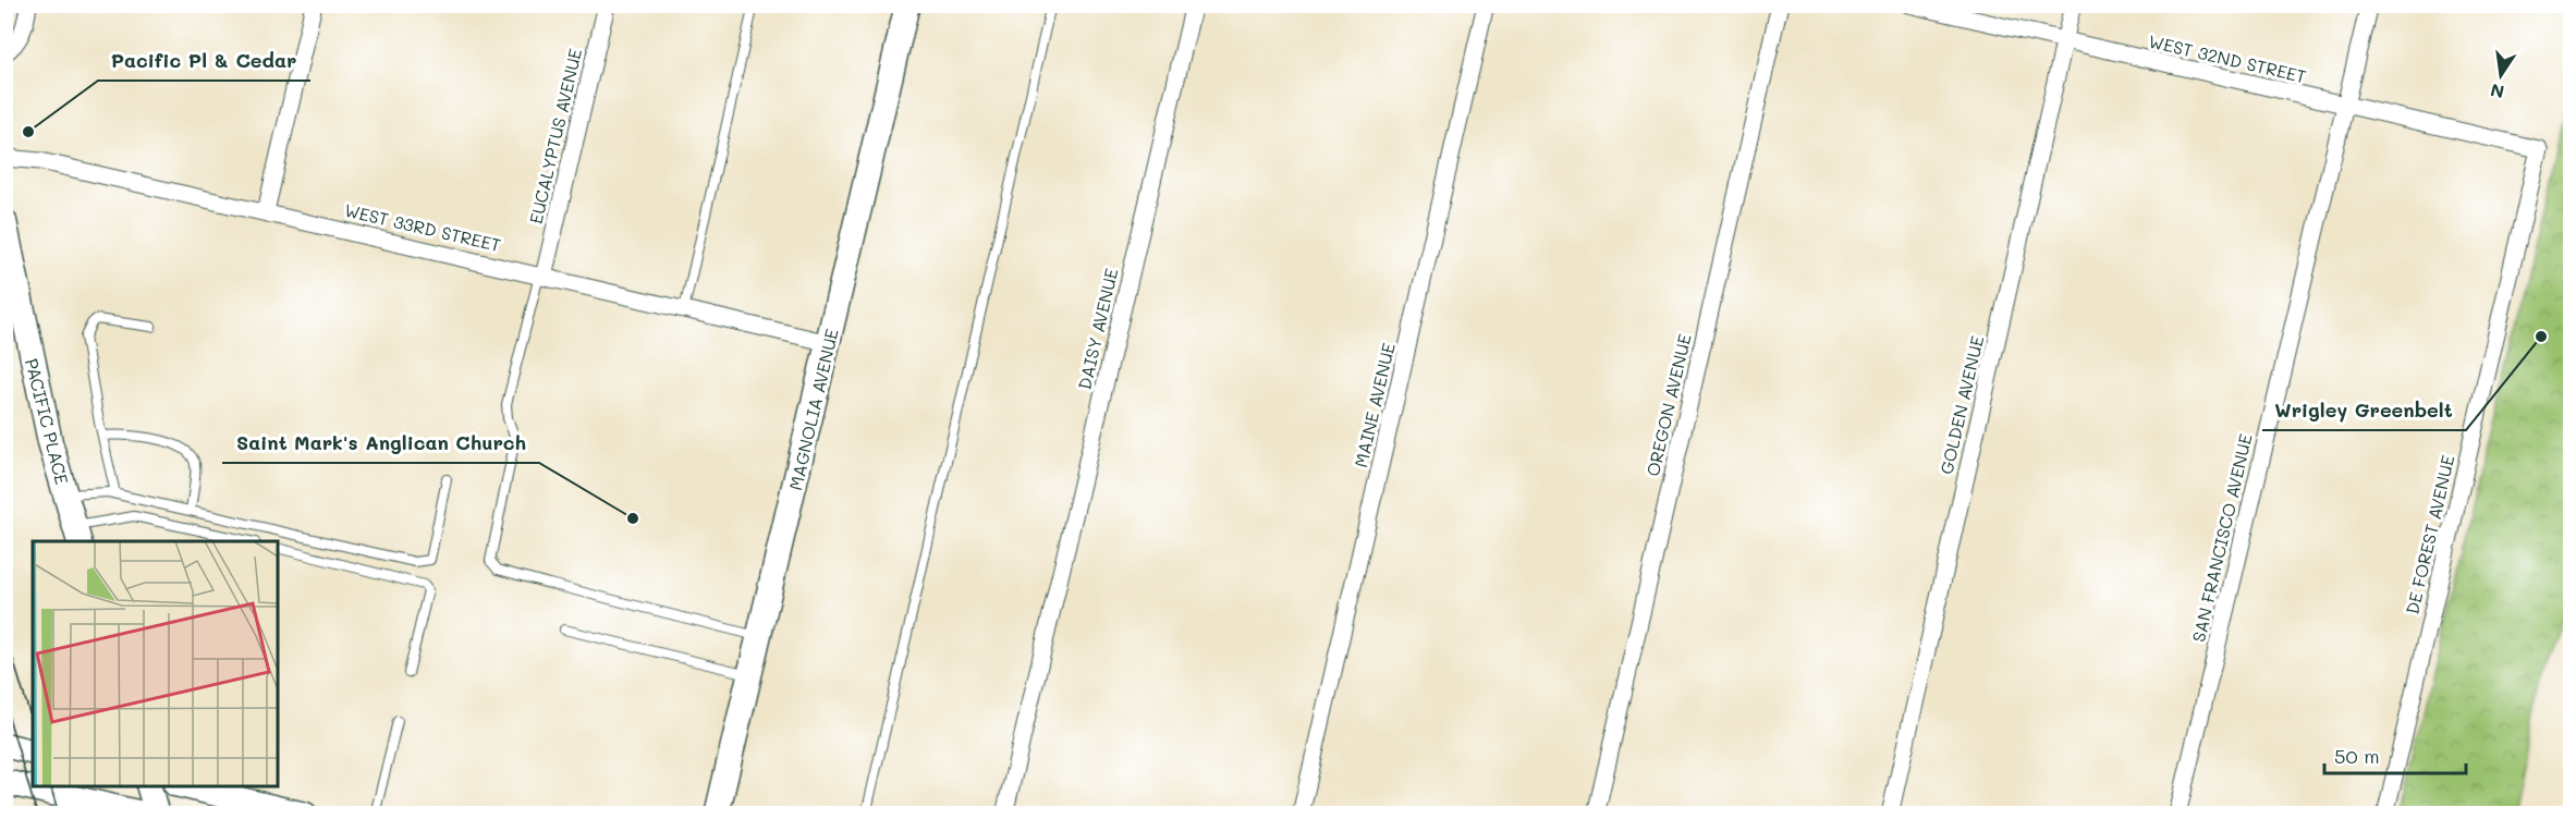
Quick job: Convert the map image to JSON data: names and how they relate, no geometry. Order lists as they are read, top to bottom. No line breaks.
{"streets":{"street":["WEST 32ND STREET","EUCALYPTUS AVENUE","WEST 33RD STREET","DAISY AVENUE","MAINE AVENUE","OREGON AVENUE","GOLDEN AVENUE","MAGNOLIA AVENUE","PACIFIC PLACE","DE FOREST AVENUE","SAN FRANCISCO AVENUE"]},"crossings":[["WEST 32ND STREET","GOLDEN AVENUE"],["WEST 32ND STREET","DE FOREST AVENUE"],["WEST 32ND STREET","SAN FRANCISCO AVENUE"],["EUCALYPTUS AVENUE","WEST 33RD STREET"],["WEST 33RD STREET","MAGNOLIA AVENUE"]],"places":["Pacific Pl & Cedar","Wrigley Greenbelt","Saint Mark's Anglican Church"],"scale_bar":"50 m","north":"bottom"}
